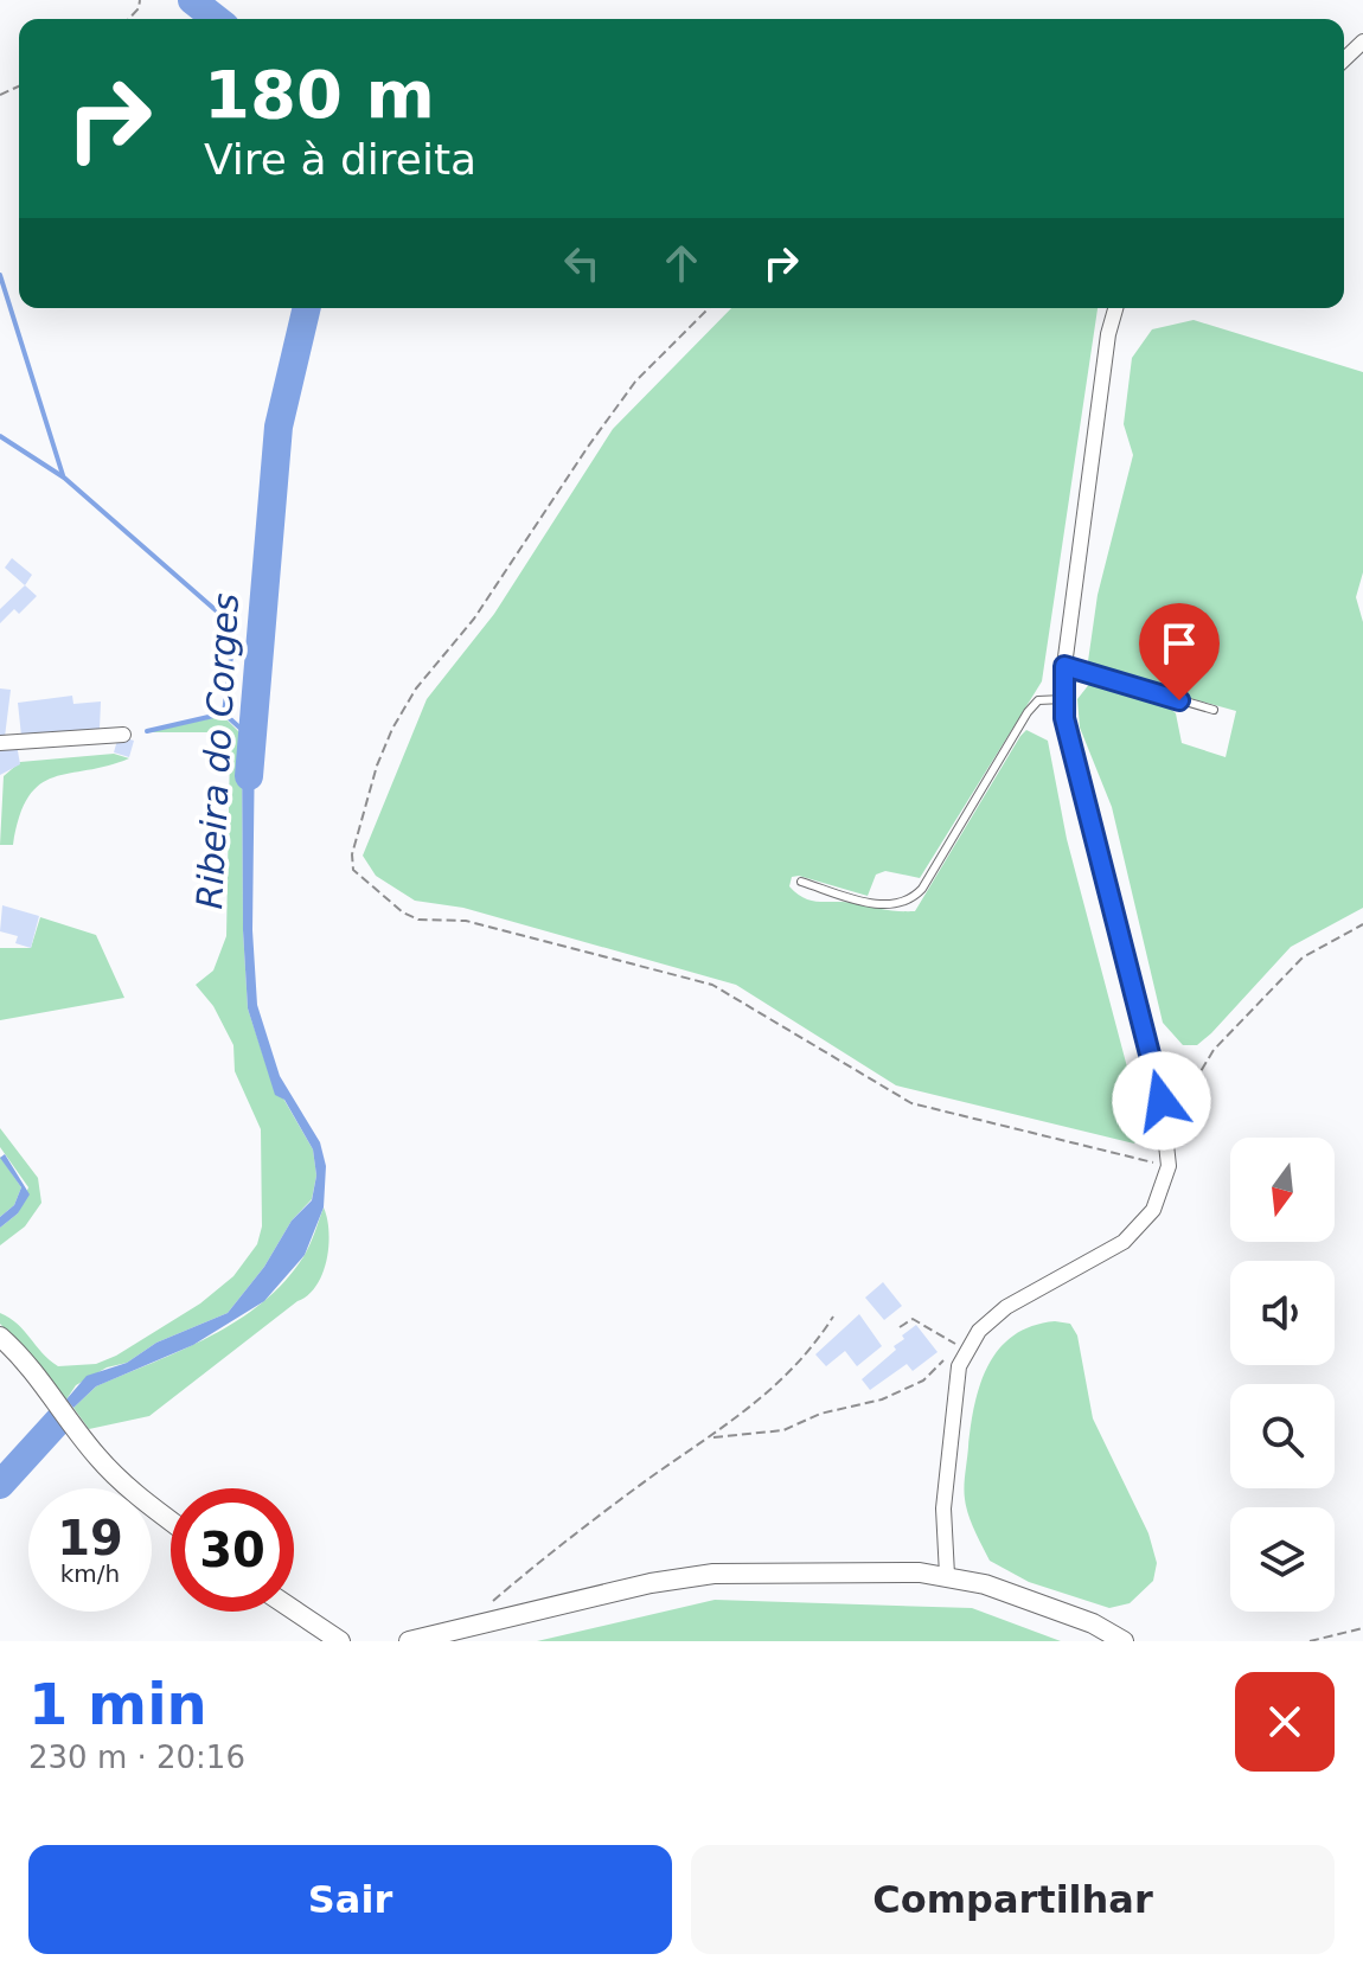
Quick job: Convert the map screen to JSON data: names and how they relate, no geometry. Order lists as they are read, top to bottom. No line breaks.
{"water":["Ribeira do Corges"],"north":"bottom","page":{"turn":["180 m","Vire à direita"],"speed":"19 km/h","limit":"30","heading":["1 min","230 m · 20:16"],"buttons":["Sair","Compartilhar"]}}
